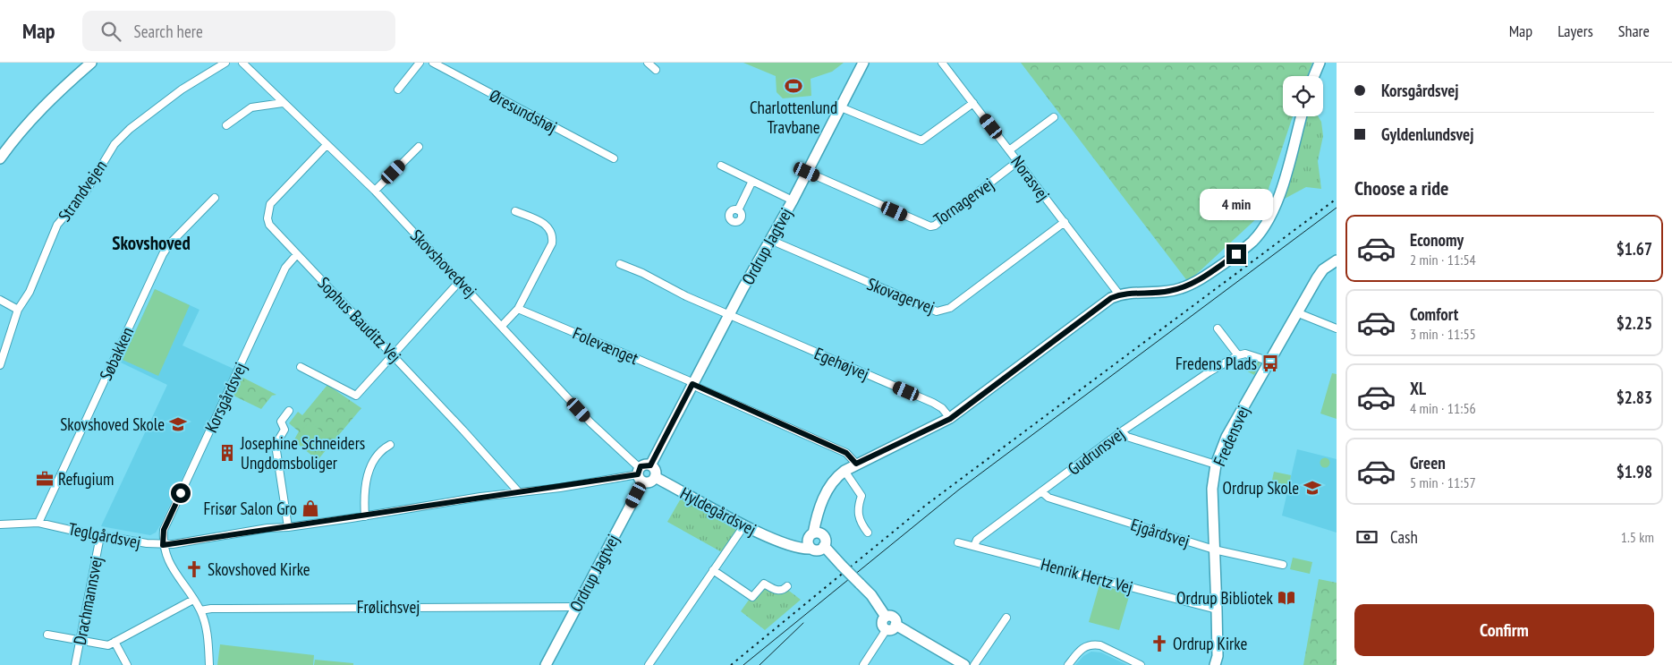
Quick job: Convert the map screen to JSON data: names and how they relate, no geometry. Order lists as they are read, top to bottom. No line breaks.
{"streets":{"street":["Øresundshøj","Norasvej","Strandvejen","Tornagervej","Ordrup Jagtvej","Skovshovedvej","Skovagervej","Sophus Bauditz Vej","Folevænget","Søbakken","Egehøjvej","Korsgårdsvej","Fredensvej","Gudrunsvej","Hyldegårdsvej","Ejgårdsvej","Teglgårdsvej","Henrik Hertz Vej","Drachmannsvej","Frølichsvej"]},"crossings":[["Norasvej","Tornagervej"],["Norasvej","Skovagervej"],["Tornagervej","Ordrup Jagtvej"],["Ordrup Jagtvej","Skovshovedvej"],["Ordrup Jagtvej","Skovagervej"],["Ordrup Jagtvej","Folevænget"],["Ordrup Jagtvej","Egehøjvej"],["Ordrup Jagtvej","Hyldegårdsvej"],["Ordrup Jagtvej","Teglgårdsvej"],["Ordrup Jagtvej","Frølichsvej"],["Skovshovedvej","Sophus Bauditz Vej"],["Skovshovedvej","Hyldegårdsvej"],["Skovshovedvej","Teglgårdsvej"],["Sophus Bauditz Vej","Korsgårdsvej"],["Sophus Bauditz Vej","Teglgårdsvej"],["Søbakken","Teglgårdsvej"],["Korsgårdsvej","Teglgårdsvej"],["Fredensvej","Ejgårdsvej"],["Fredensvej","Henrik Hertz Vej"],["Gudrunsvej","Ejgårdsvej"],["Gudrunsvej","Henrik Hertz Vej"],["Hyldegårdsvej","Teglgårdsvej"],["Teglgårdsvej","Drachmannsvej"]],"districts":["Skovshoved"],"places":{"sports":["Charlottenlund Travbane"],"bus stop":["Fredens Plads"],"school or university":["Skovshoved Skole","Ordrup Skole"],"building":["Josephine Schneiders Ungdomsboliger"],"office":["Refugium"],"shop":["Frisør Salon Gro"],"church":["Skovshoved Kirke","Ordrup Kirke"],"library":["Ordrup Bibliotek"]},"page":{"header":"Map","search":"Search here","nav":["Map","Layers","Share"],"banner":["Korsgårdsvej","Gyldenlundsvej"],"heading":"Choose a ride","bubble":"4 min","list":[{"name":"Economy","note":"2 min · 11:54","value":"$1.67"},{"name":"Comfort","note":"3 min · 11:55","value":"$2.25"},{"name":"XL","note":"4 min · 11:56","value":"$2.83"},{"name":"Green","note":"5 min · 11:57","value":"$1.98"}],"pay":["Cash","1.5 km"],"buttons":"Confirm"}}
